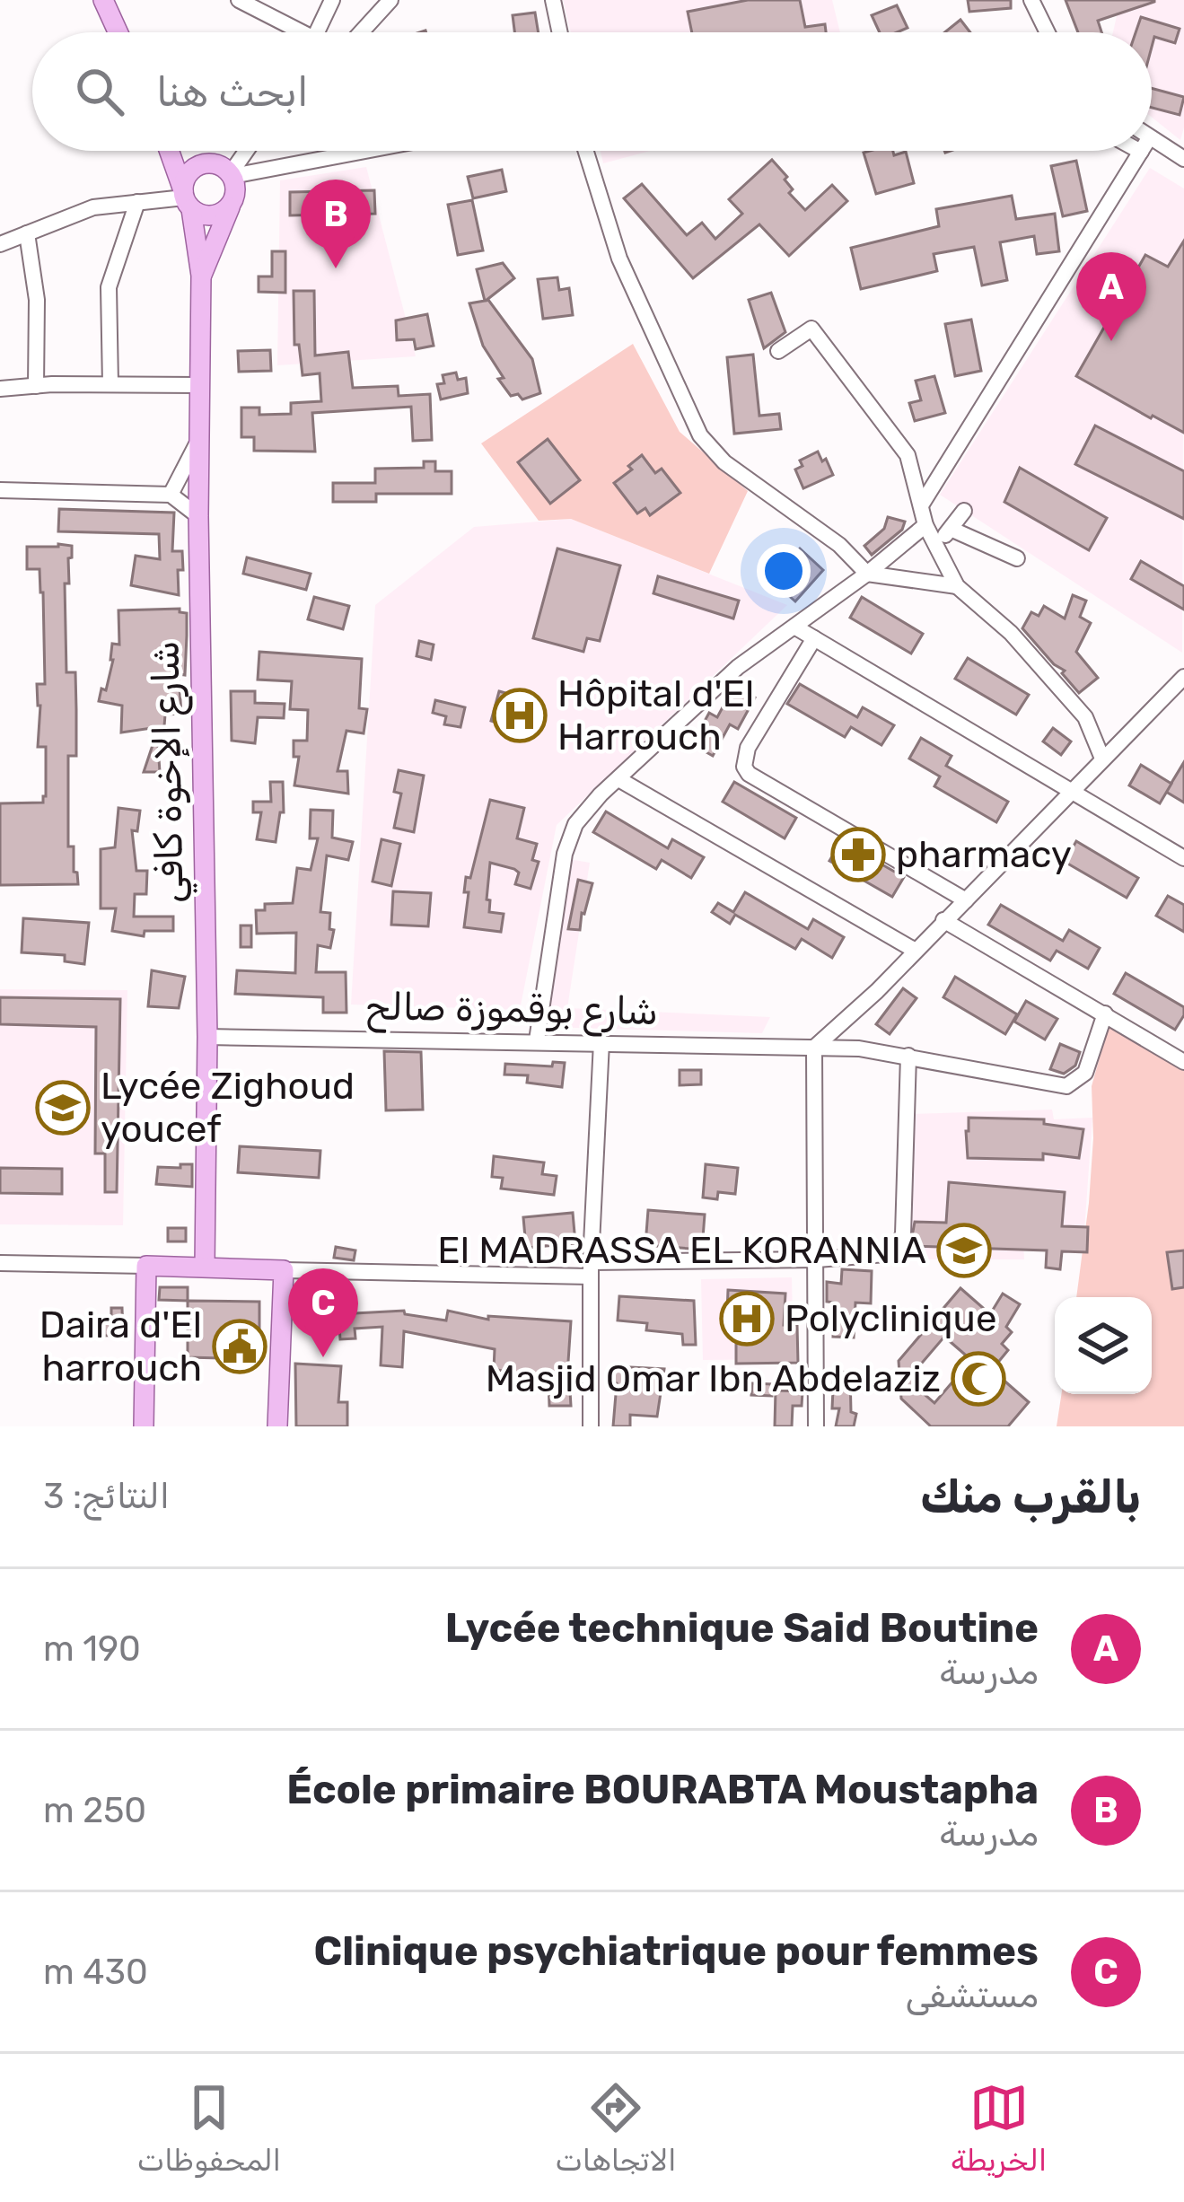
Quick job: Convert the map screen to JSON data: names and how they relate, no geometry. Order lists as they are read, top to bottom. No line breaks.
{"streets":{"main road":["شارع الإخوة كافي"],"street":["شارع بوقموزة صالح"]},"crossings":[["شارع الإخوة كافي","شارع بوقموزة صالح"]],"places":{"hospital":["Hôpital d'El Harrouch","Polyclinique"],"pharmacy":["pharmacy"],"school or university":["Lycée Zighoud youcef","El MADRASSA EL KORANNIA"],"public building":["Daira d'El harrouch"],"mosque":["Masjid Omar Ibn Abdelaziz"]},"page":{"search":"ابحث هنا","pins":["B","A","C"],"heading":["بالقرب منك","النتائج: 3"],"list":[{"mark":"A","name":"Lycée technique Said Boutine","note":"مدرسة","value":"190 m"},{"mark":"B","name":"École primaire BOURABTA Moustapha","note":"مدرسة","value":"250 m"},{"mark":"C","name":"Clinique psychiatrique pour femmes","note":"مستشفى","value":"430 m"}],"nav":["الخريطة","الاتجاهات","المحفوظات"]}}
